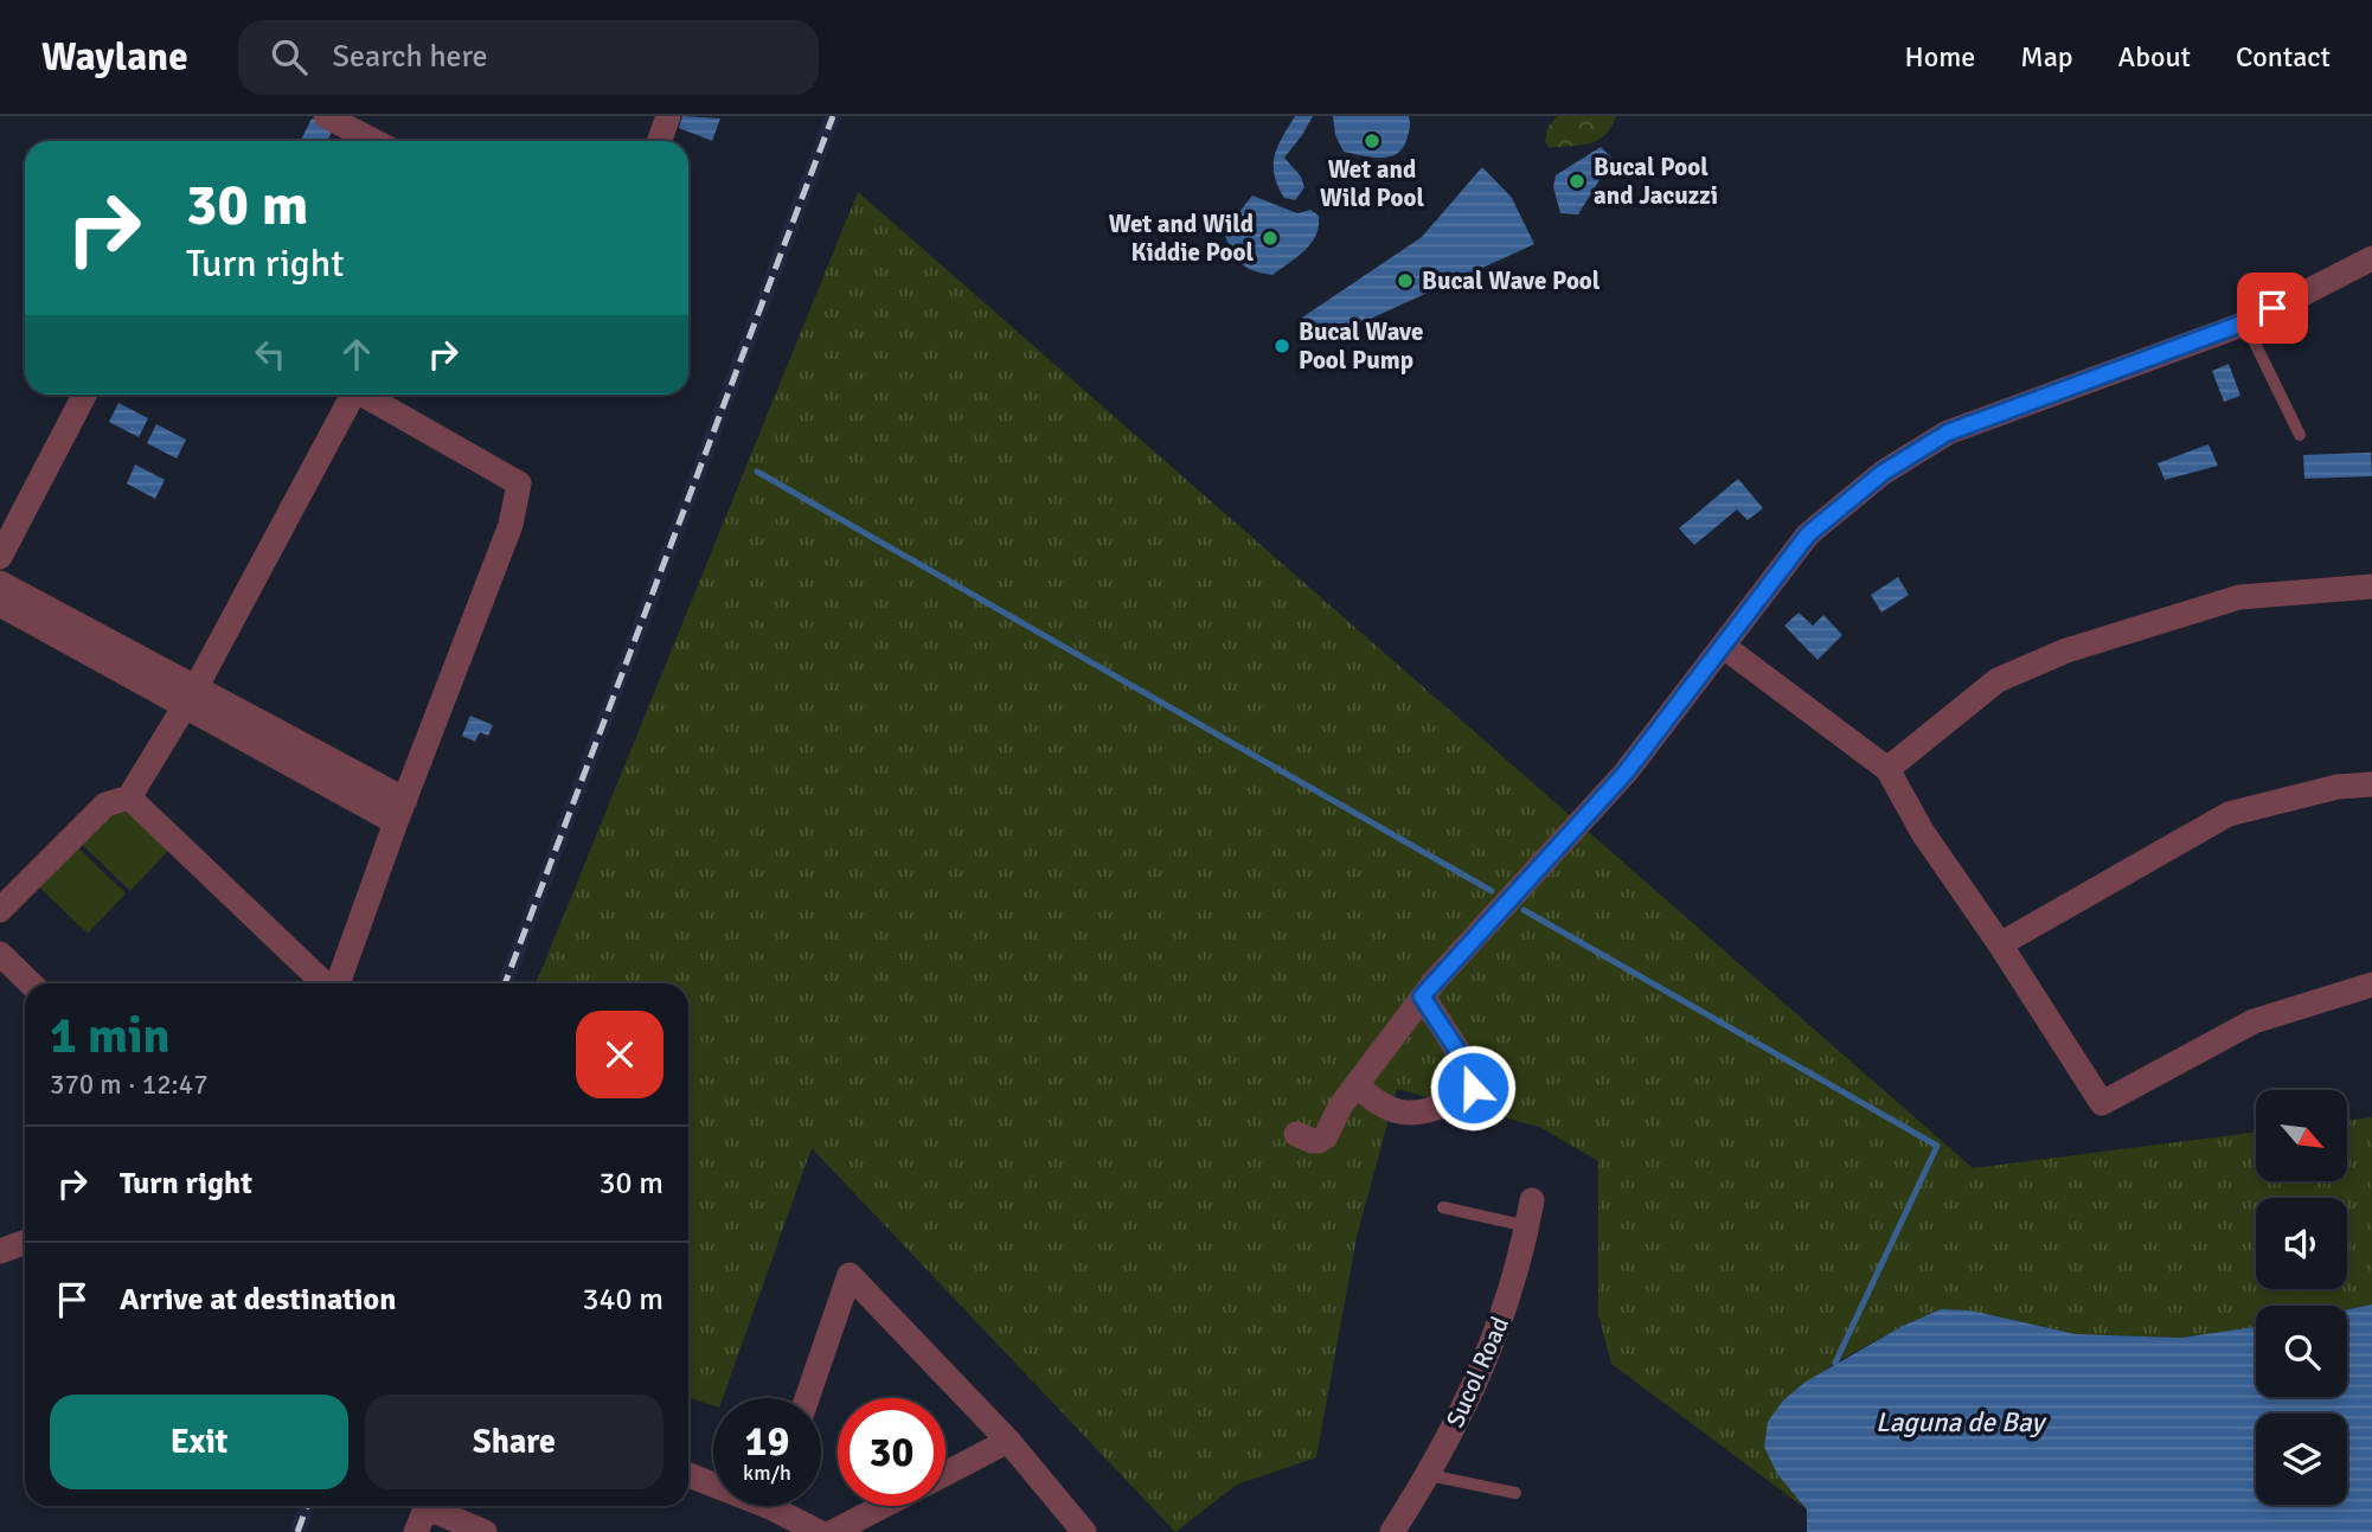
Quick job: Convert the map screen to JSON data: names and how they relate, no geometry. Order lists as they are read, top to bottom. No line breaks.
{"streets":{"street":["Sucol Road"]},"water":["Laguna de Bay"],"places":["Wet and Wild Pool","Bucal Pool and Jacuzzi","Wet and Wild Kiddie Pool","Bucal Wave Pool","Bucal Wave Pool Pump"],"north":"bottom right","page":{"header":"Waylane","search":"Search here","nav":["Home","Map","About","Contact"],"turn":["30 m","Turn right"],"heading":["1 min","370 m · 12:47"],"list":[{"name":"Turn right","value":"30 m"},{"name":"Arrive at destination","value":"340 m"}],"buttons":["Exit","Share"],"speed":"19 km/h","limit":"30"}}
